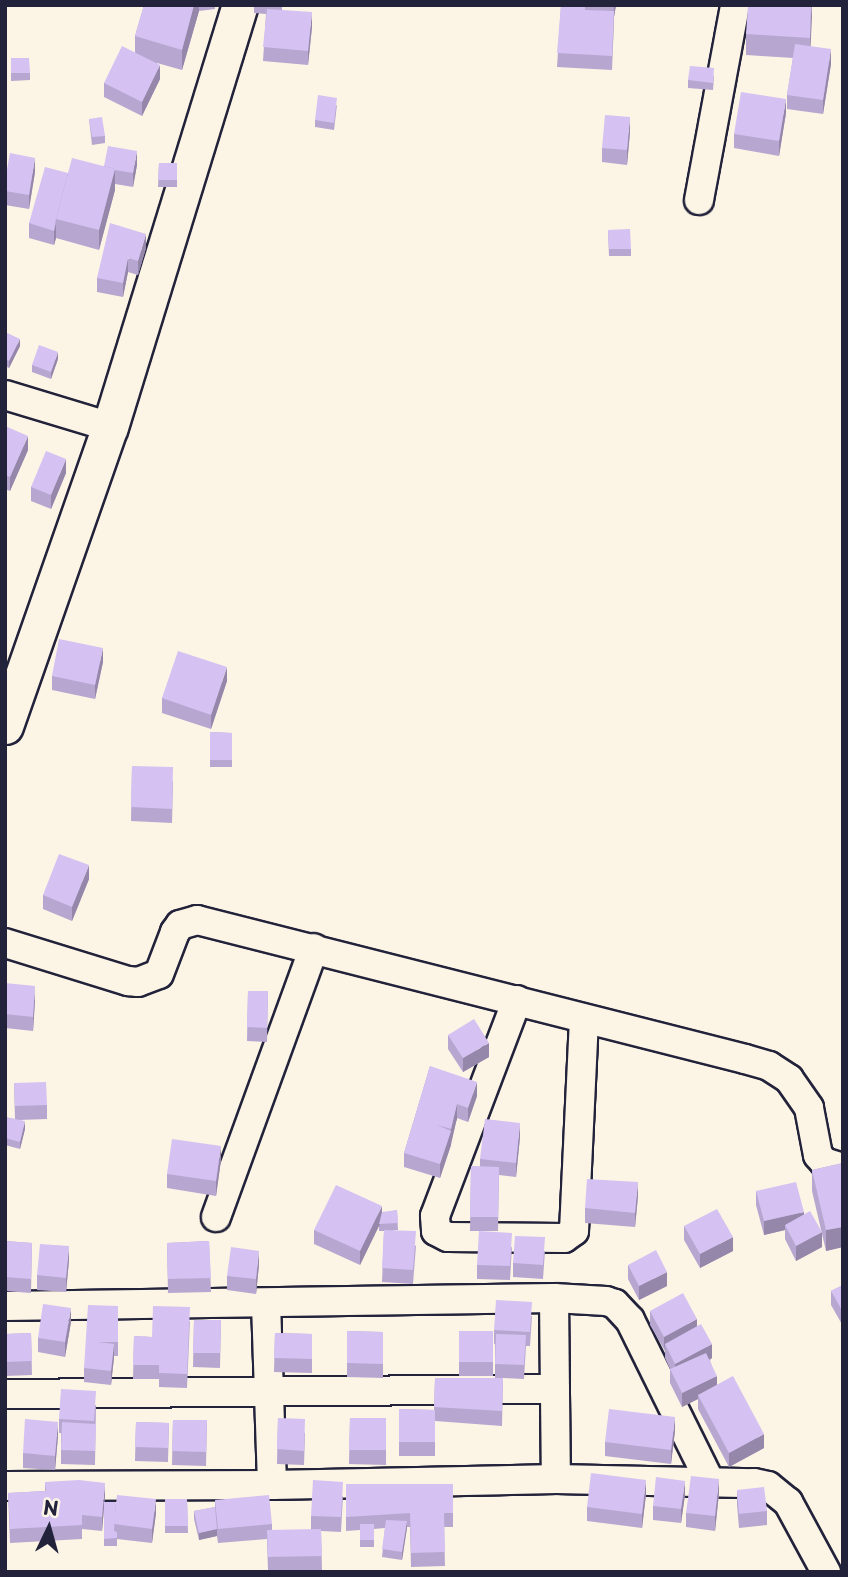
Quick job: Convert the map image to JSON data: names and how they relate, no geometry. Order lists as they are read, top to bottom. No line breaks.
{"north":"top"}
